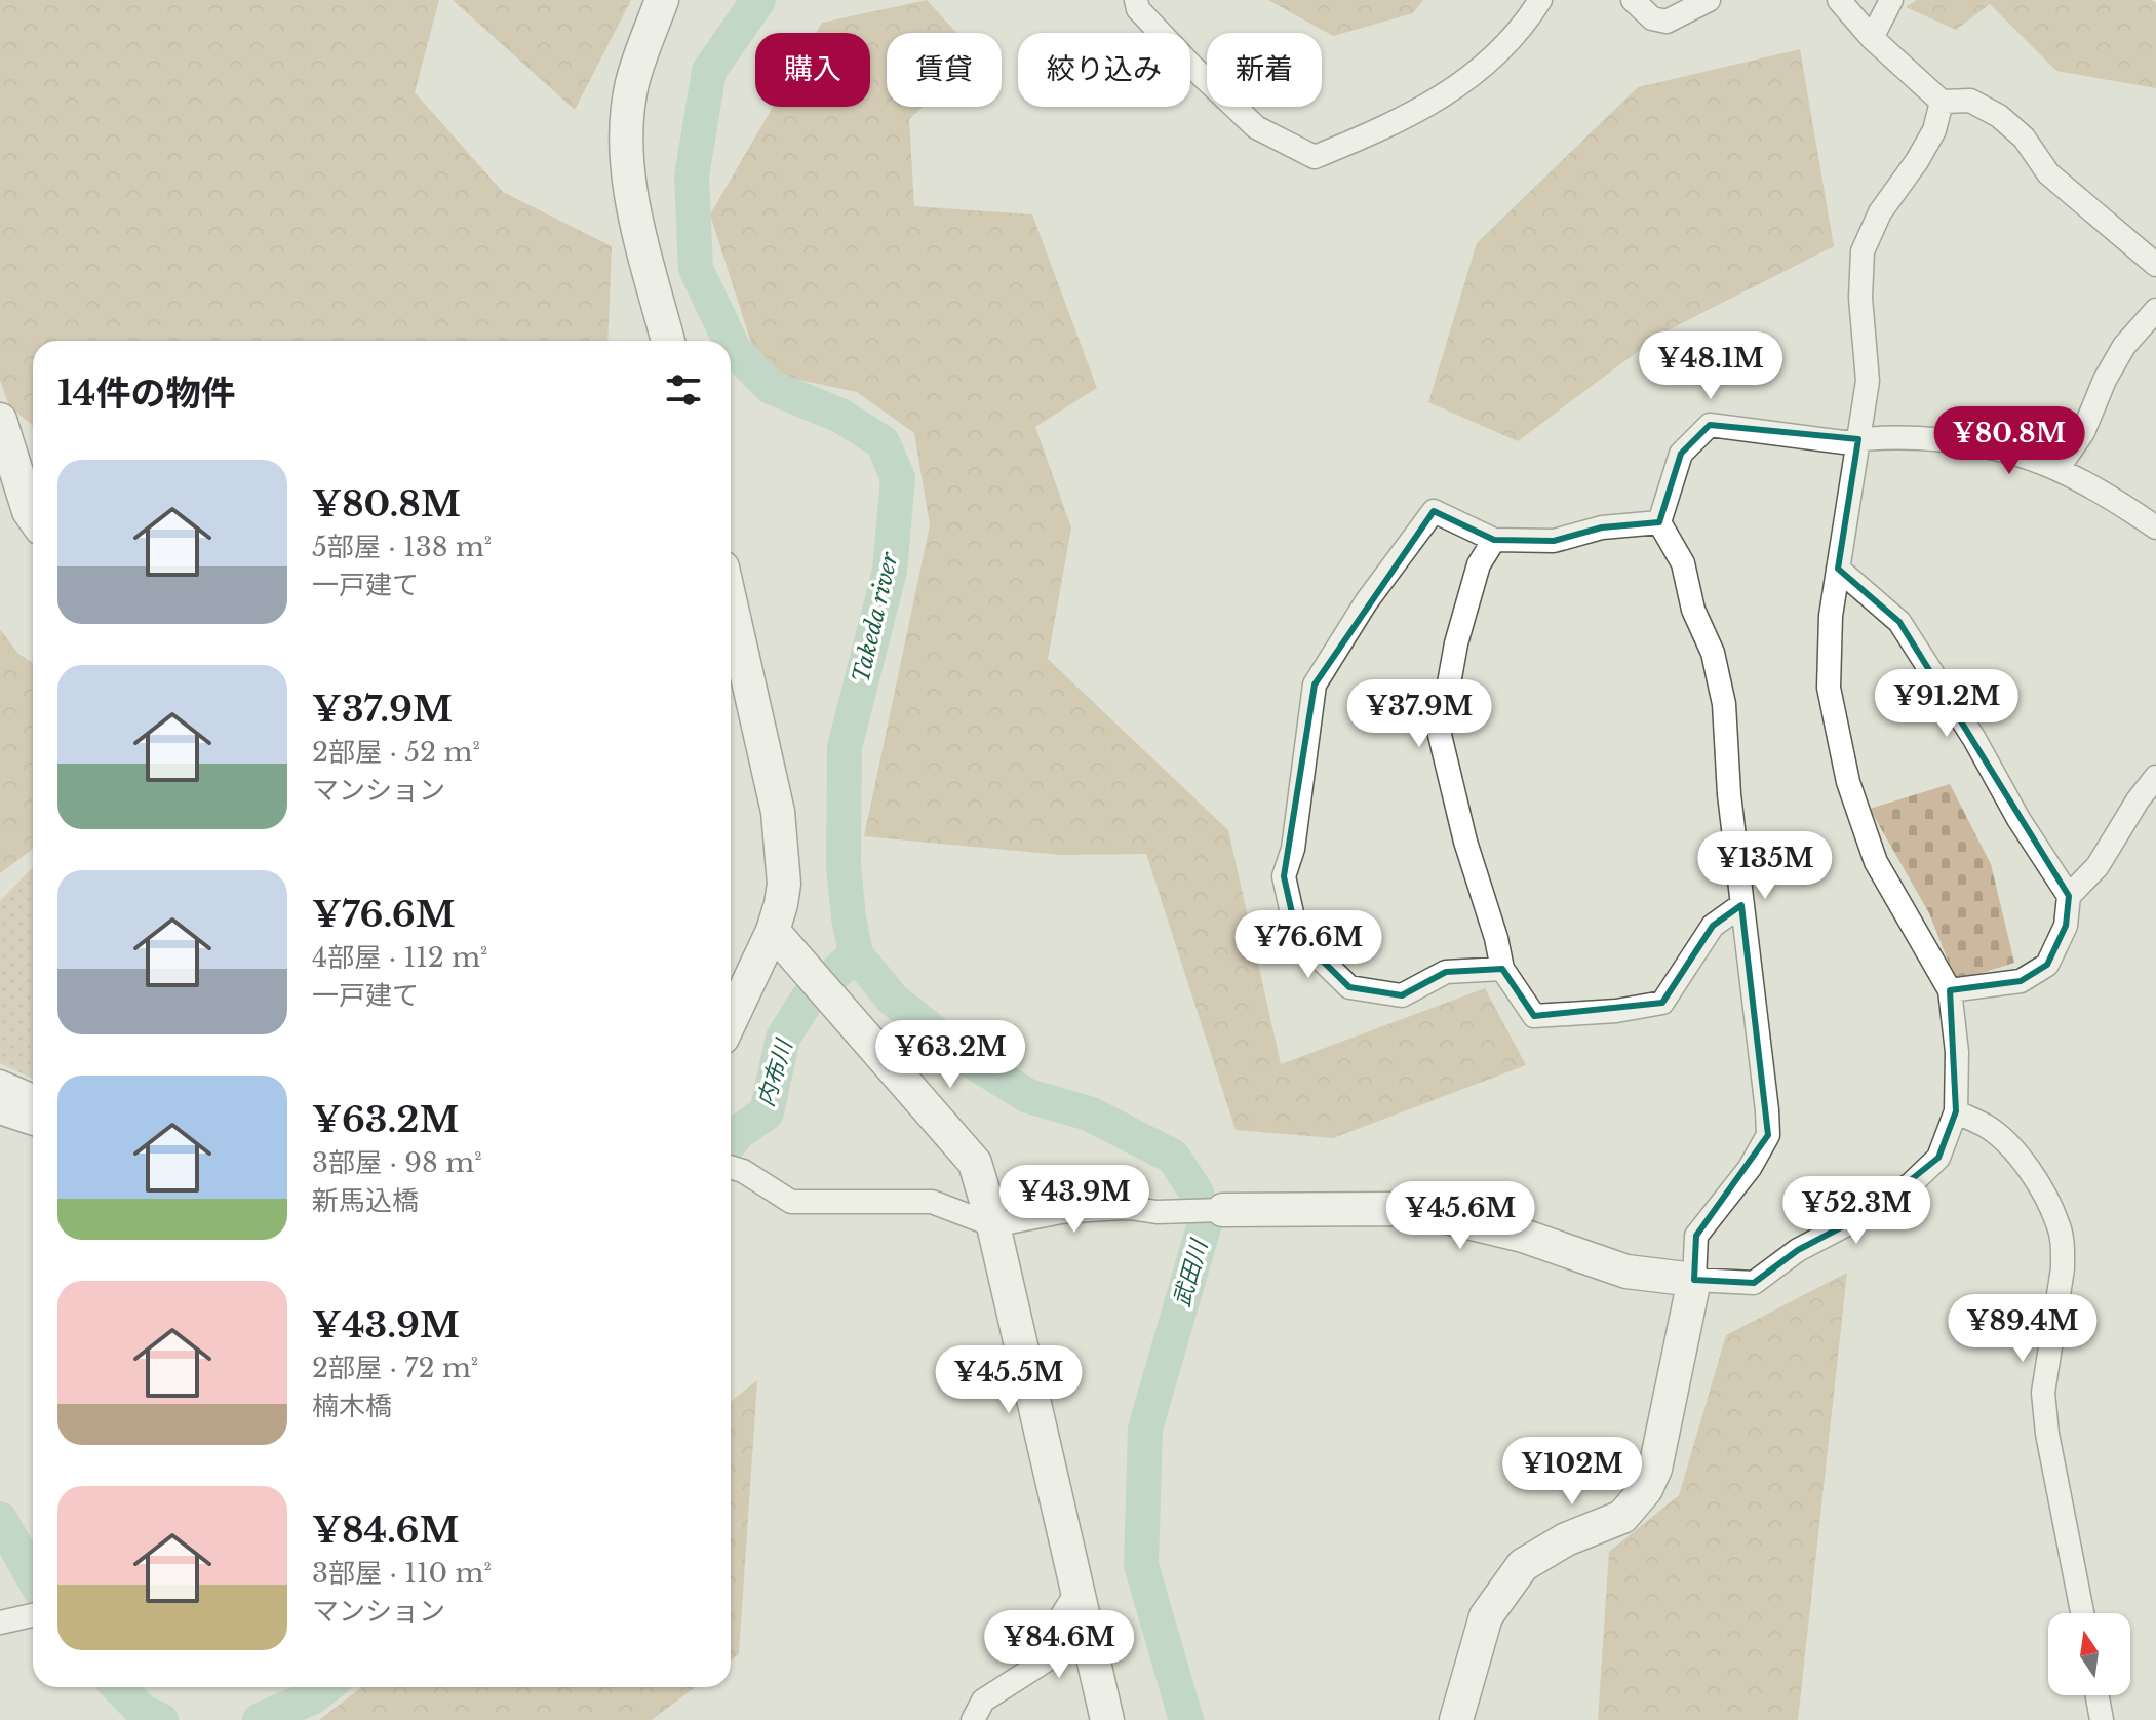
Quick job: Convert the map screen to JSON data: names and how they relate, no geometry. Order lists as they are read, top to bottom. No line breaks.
{"water":["Takeda river","内布川","武田川"],"north":"top","page":{"chip":["購入","賃貸","絞り込み","新着"],"price":["¥48.1M","¥80.8M","¥91.2M","¥37.9M","¥135M","¥76.6M","¥63.2M","¥43.9M","¥52.3M","¥45.6M","¥89.4M","¥45.5M","¥102M","¥84.6M"],"heading":"14件の物件","list":[{"name":"¥80.8M","note":"5部屋 · 138 m² · 一戸建て"},{"name":"¥37.9M","note":"2部屋 · 52 m² · マンション"},{"name":"¥76.6M","note":"4部屋 · 112 m² · 一戸建て"},{"name":"¥63.2M","note":"3部屋 · 98 m² · 新馬込橋"},{"name":"¥43.9M","note":"2部屋 · 72 m² · 楠木橋"},{"name":"¥84.6M","note":"3部屋 · 110 m² · マンション"}]}}
